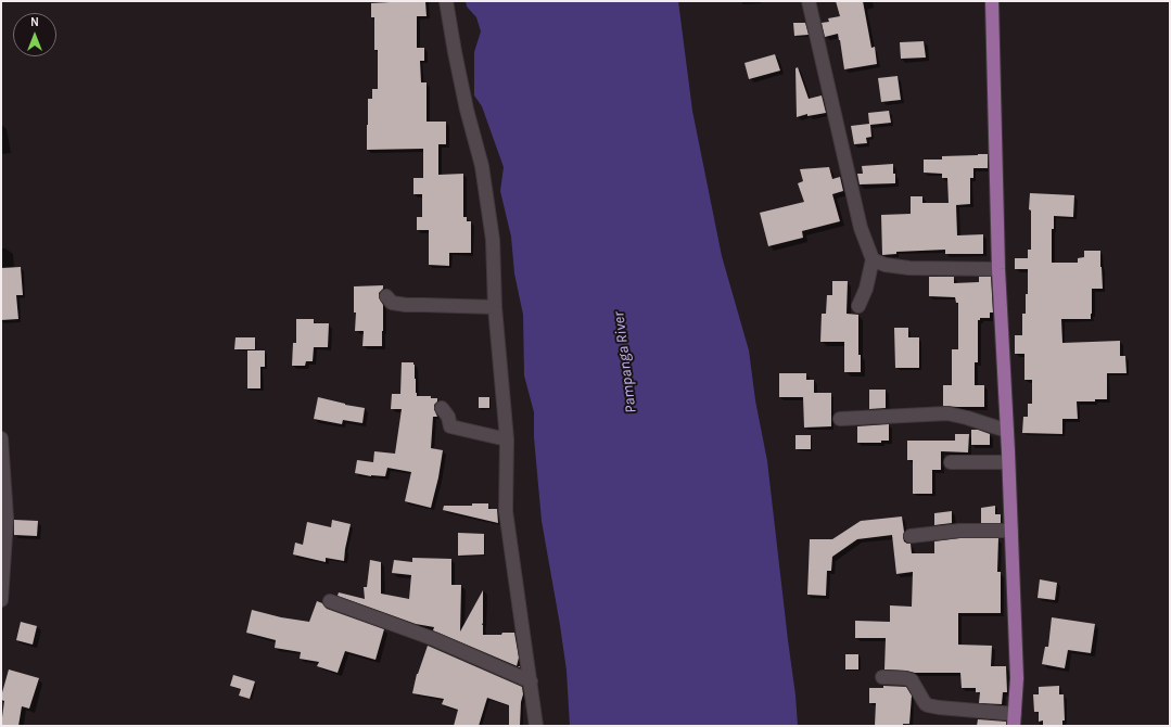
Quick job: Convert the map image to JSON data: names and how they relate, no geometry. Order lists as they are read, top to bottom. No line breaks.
{"water":["Pampanga River"],"north":"top"}
